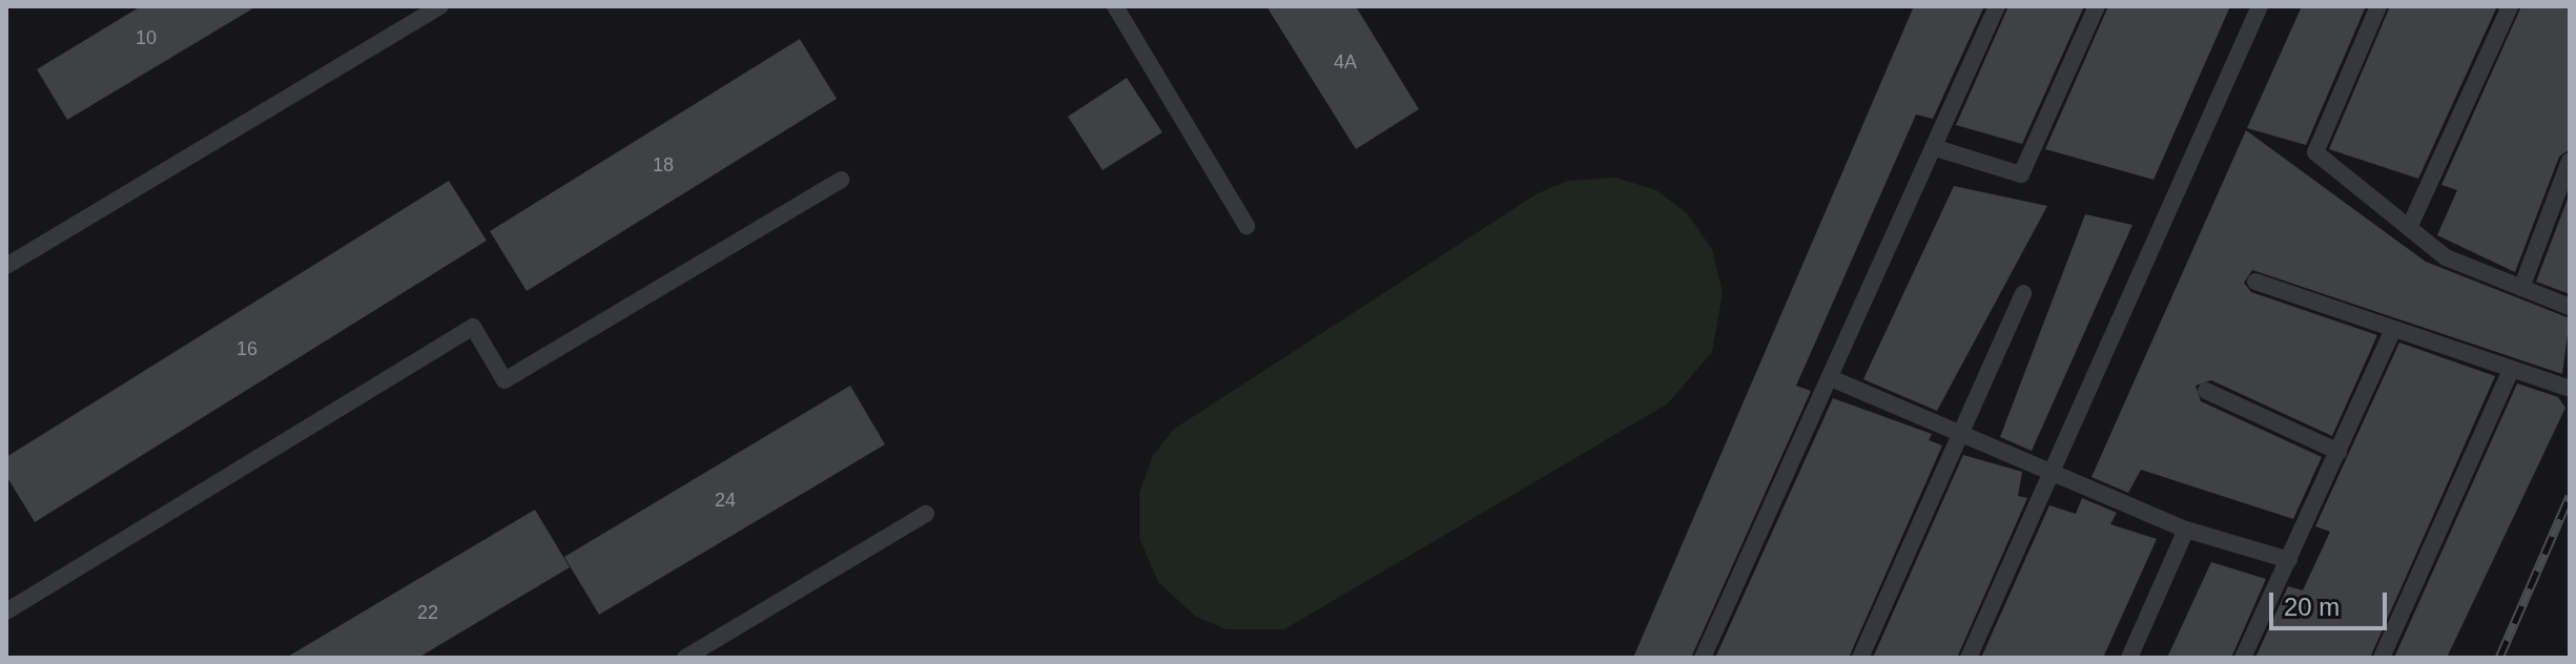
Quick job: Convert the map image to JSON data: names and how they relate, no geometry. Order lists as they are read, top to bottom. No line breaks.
{"house_numbers":["10","4А","18","16","24","22"],"scale_bar":"20 m"}
